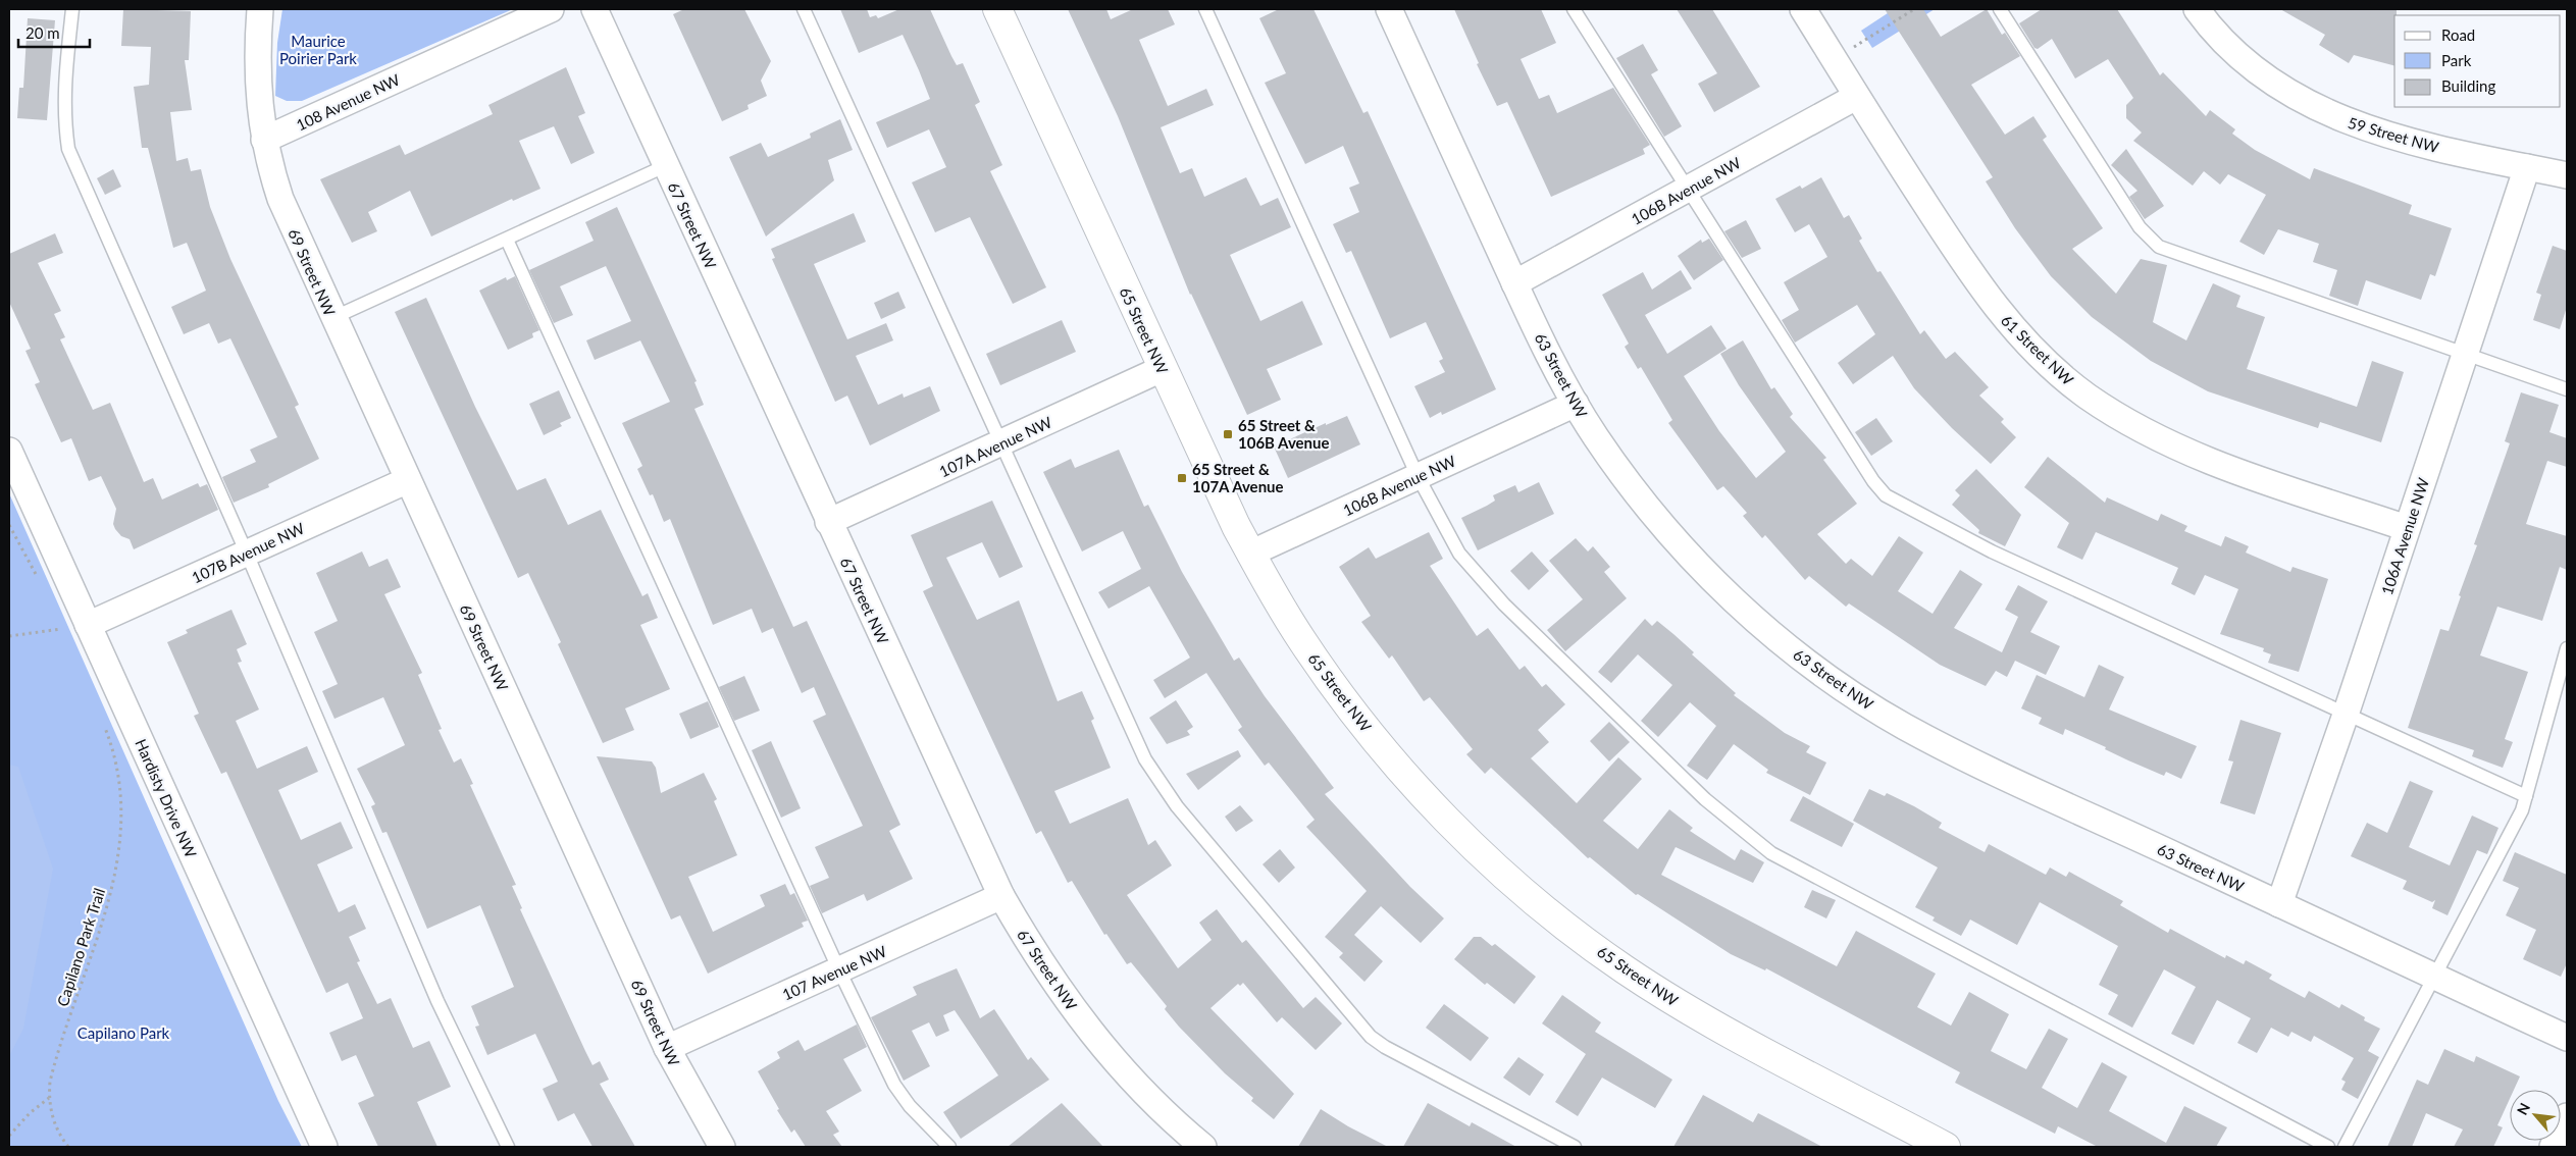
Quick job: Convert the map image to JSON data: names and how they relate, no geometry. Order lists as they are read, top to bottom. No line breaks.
{"streets":{"street":["108 Avenue NW","59 Street NW","106B Avenue NW","67 Street NW","69 Street NW","65 Street NW","61 Street NW","63 Street NW","107A Avenue NW","106A Avenue NW","107B Avenue NW","Hardisty Drive NW","107 Avenue NW"],"path":["Capilano Park Trail"]},"crossings":[["108 Avenue NW","69 Street NW"],["59 Street NW","106A Avenue NW"],["106B Avenue NW","65 Street NW"],["106B Avenue NW","61 Street NW"],["106B Avenue NW","63 Street NW"],["67 Street NW","107A Avenue NW"],["67 Street NW","107 Avenue NW"],["69 Street NW","107B Avenue NW"],["69 Street NW","107 Avenue NW"],["65 Street NW","107A Avenue NW"],["61 Street NW","106A Avenue NW"],["63 Street NW","106A Avenue NW"],["107B Avenue NW","Hardisty Drive NW"]],"parks":["Maurice Poirier Park","Capilano Park"],"places":{"transit":["65 Street & 106B Avenue","65 Street & 107A Avenue"]},"legend":["Road","Park","Building"],"scale_bar":"20 m","north":"top left"}
